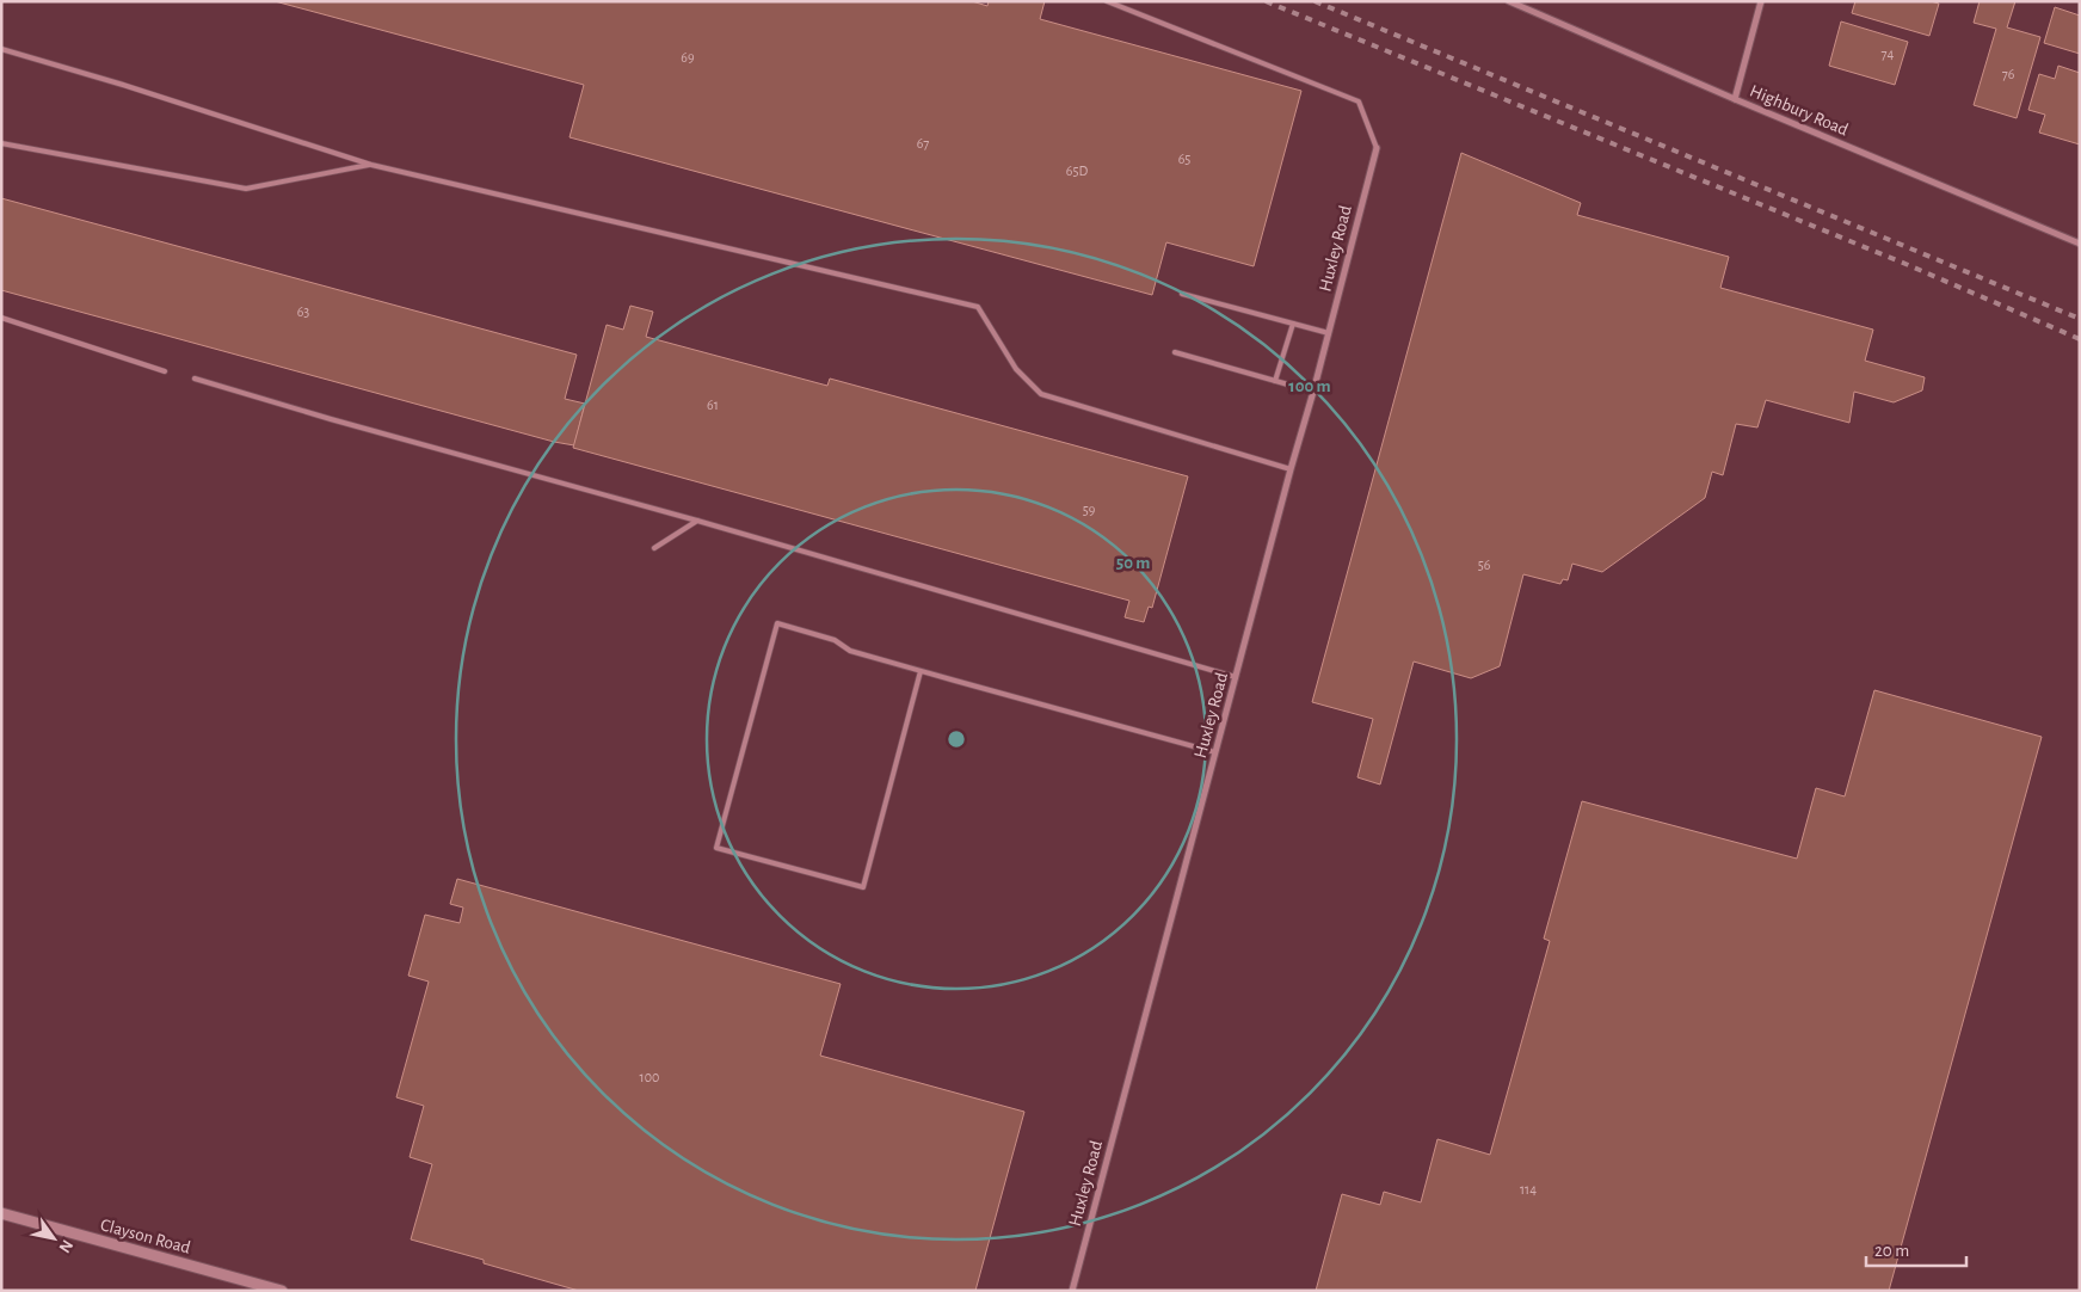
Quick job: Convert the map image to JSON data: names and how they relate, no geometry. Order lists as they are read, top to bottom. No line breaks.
{"streets":{"street":["Highbury Road","Huxley Road","Clayson Road"]},"house_numbers":["74","69","76","67","65","65D","63","61","59","56","100","114"],"scale_bar":"20 m","north":"bottom right","rings":["100 m","50 m"]}
